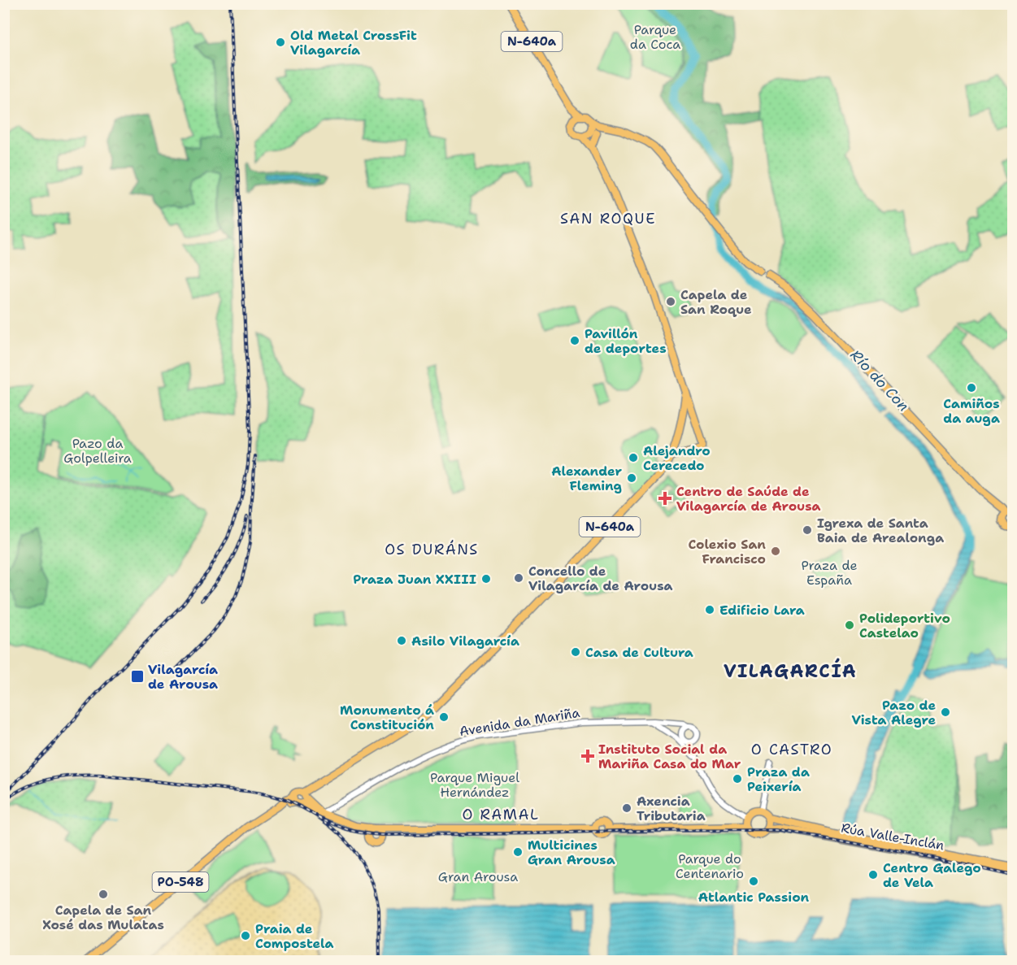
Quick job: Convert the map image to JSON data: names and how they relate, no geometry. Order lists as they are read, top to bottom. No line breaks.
{"streets":{"main road":["N-640a","Rúa Valle-Inclán","PO-548"],"street":["Avenida da Mariña"]},"crossings":[["Avenida da Mariña","Rúa Valle-Inclán"]],"districts":["SAN ROQUE","OS DURÁNS","VILAGARCÍA","O CASTRO","O RAMAL"],"water":["Río do Con"],"parks":["Parque da Coca","Pazo da Golpelleira","Praza de España","Parque Miguel Hernández","Parque do Centenario","Gran Arousa"],"places":{"other":["Old Metal CrossFit Vilagarcía","Capela de San Roque","Pavillón de deportes","Camiños da auga","Alejandro Cerecedo","Alexander Fleming","Igrexa de Santa Baia de Arealonga","Colexio San Francisco","Concello de Vilagarcía de Arousa","Praza Juan XXIII","Edificio Lara","Polideportivo Castelao","Asilo Vilagarcía","Casa de Cultura","Pazo de Vista Alegre","Monumento á Constitución","Praza da Peixería","Axencia Tributaria","Multicines Gran Arousa","Centro Galego de Vela","Atlantic Passion","Capela de San Xosé das Mulatas","Praia de Compostela"],"health":["Centro de Saúde de Vilagarcía de Arousa","Instituto Social da Mariña Casa do Mar"],"transit":["Vilagarcía de Arousa"]}}
